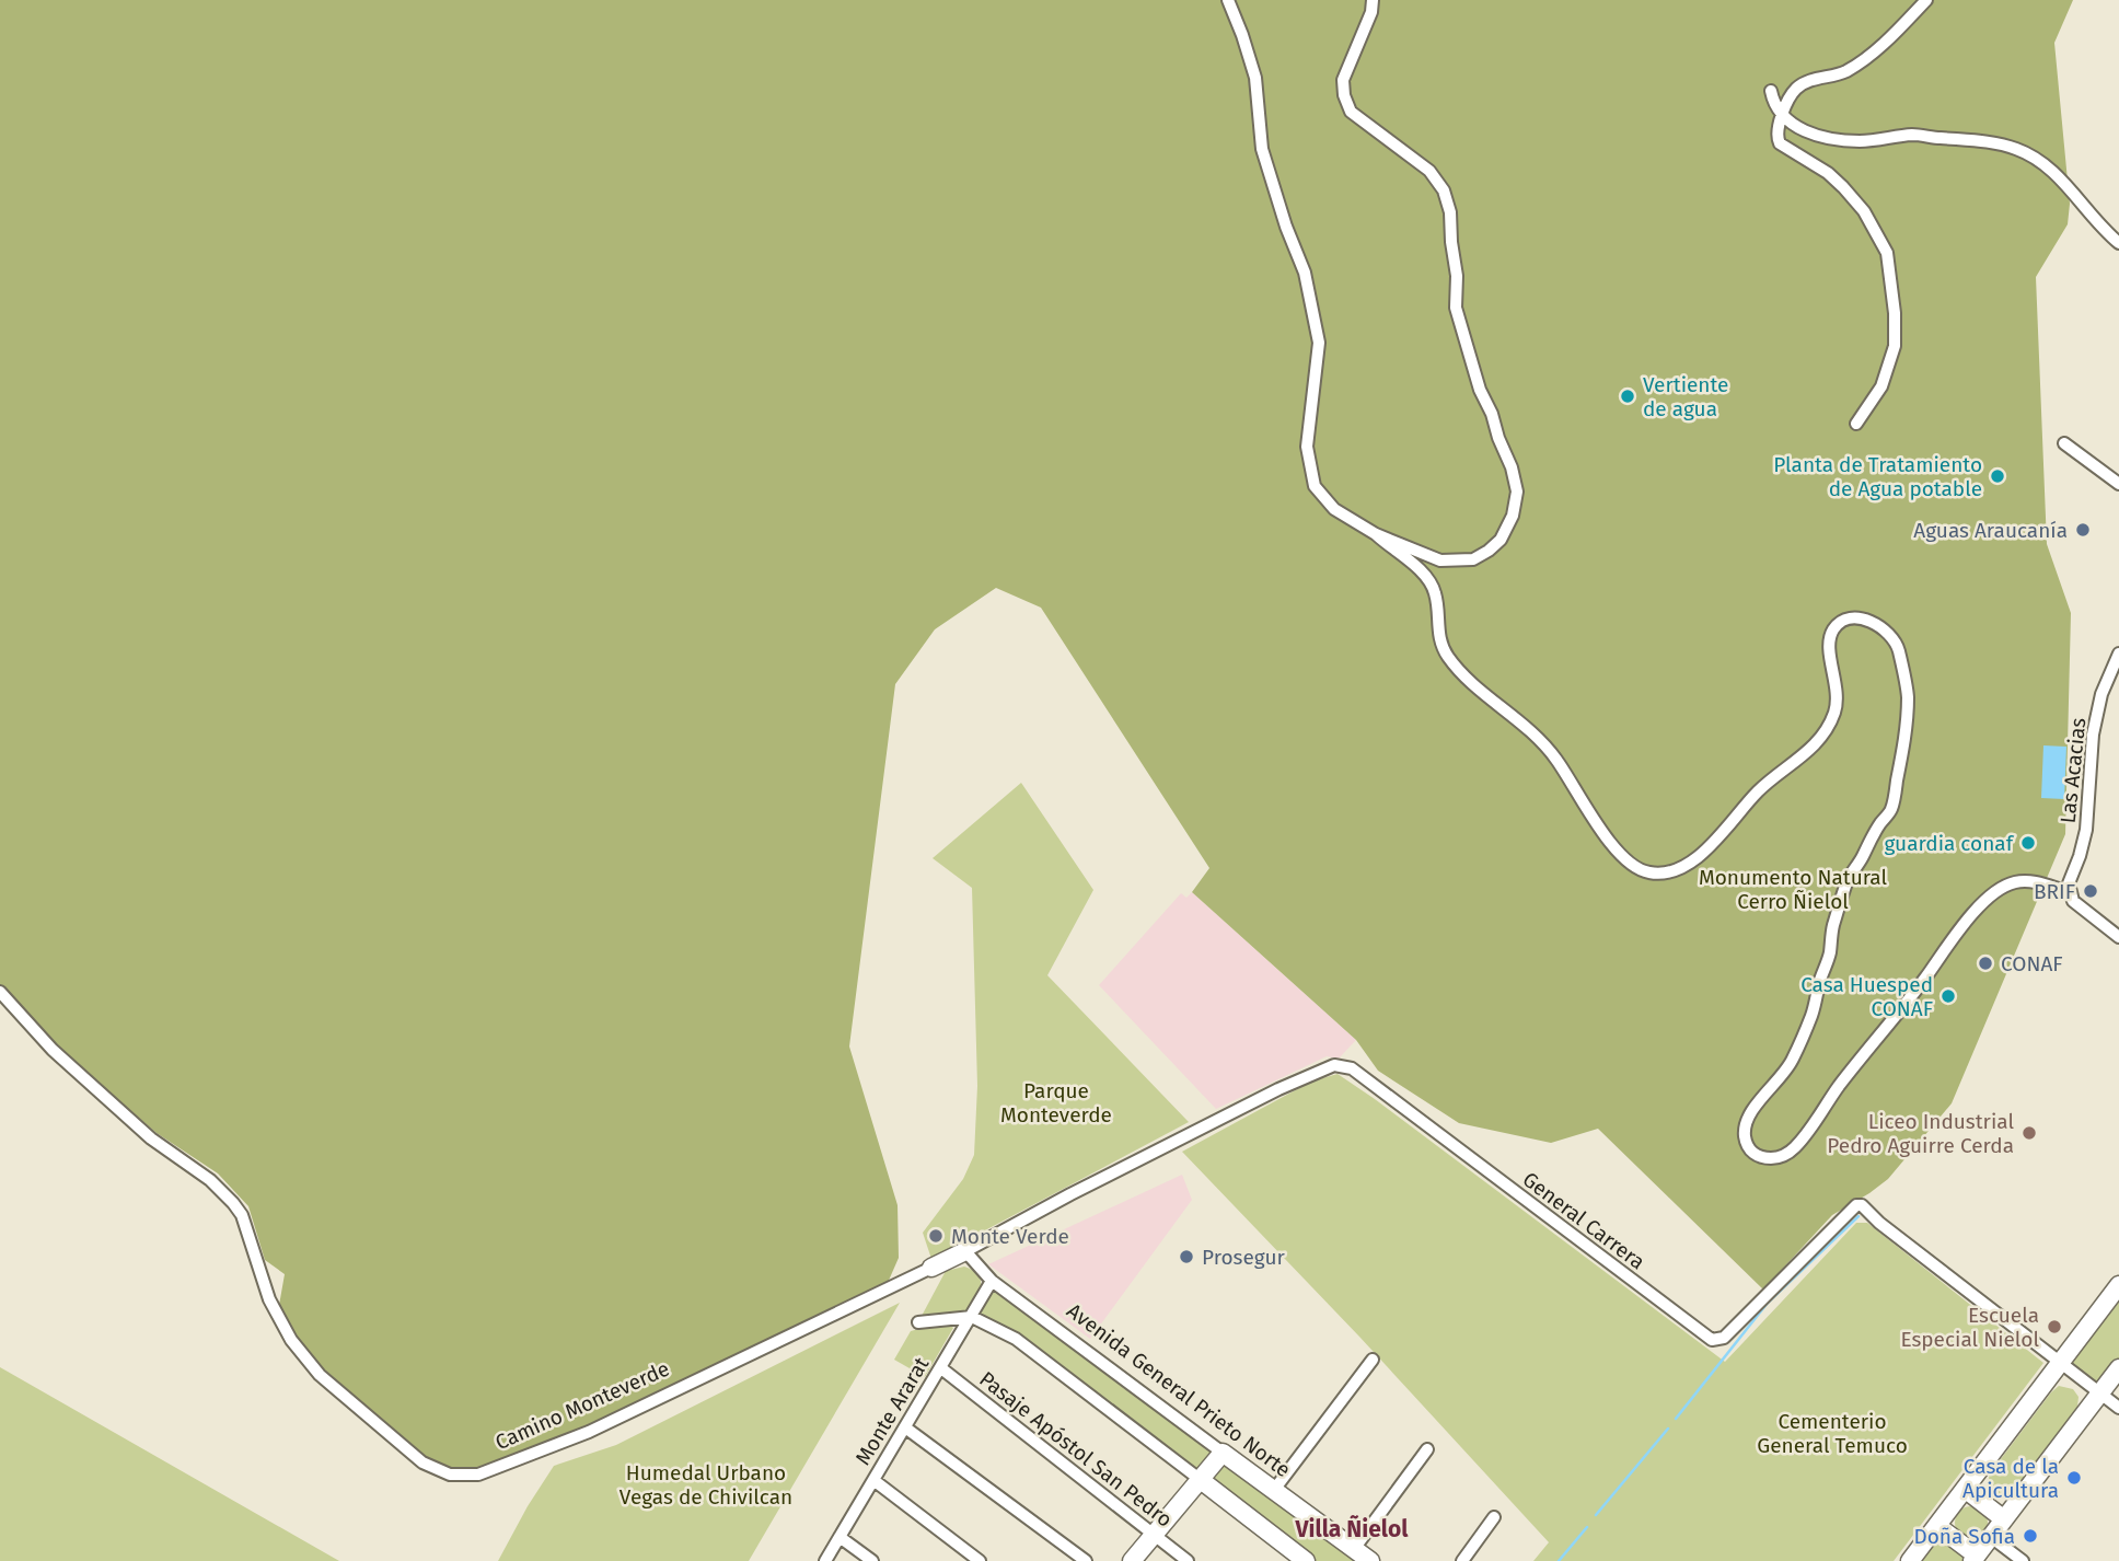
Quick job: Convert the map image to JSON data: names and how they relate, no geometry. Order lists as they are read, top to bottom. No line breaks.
{"streets":{"main road":["Avenida General Prieto Norte","Camino Monteverde"],"street":["Las Acacias","General Carrera","Monte Ararat","Pasaje Apóstol San Pedro"]},"crossings":[["General Carrera","Avenida General Prieto Norte"],["General Carrera","Camino Monteverde"],["Avenida General Prieto Norte","Camino Monteverde"],["Avenida General Prieto Norte","Monte Ararat"],["Monte Ararat","Pasaje Apóstol San Pedro"]],"districts":["Villa Ñielol"],"parks":["Monumento Natural Cerro Ñielol","Parque Monteverde","Cementerio General Temuco","Humedal Urbano Vegas de Chivilcan"],"places":["Vertiente de agua","Planta de Tratamiento de Agua potable","Aguas Araucanía","guardia conaf","BRIF","CONAF","Casa Huesped CONAF","Liceo Industrial Pedro Aguirre Cerda","Monte Verde","Prosegur","Escuela Especial Nielol","Casa de la Apicultura","Doña Sofia"]}
